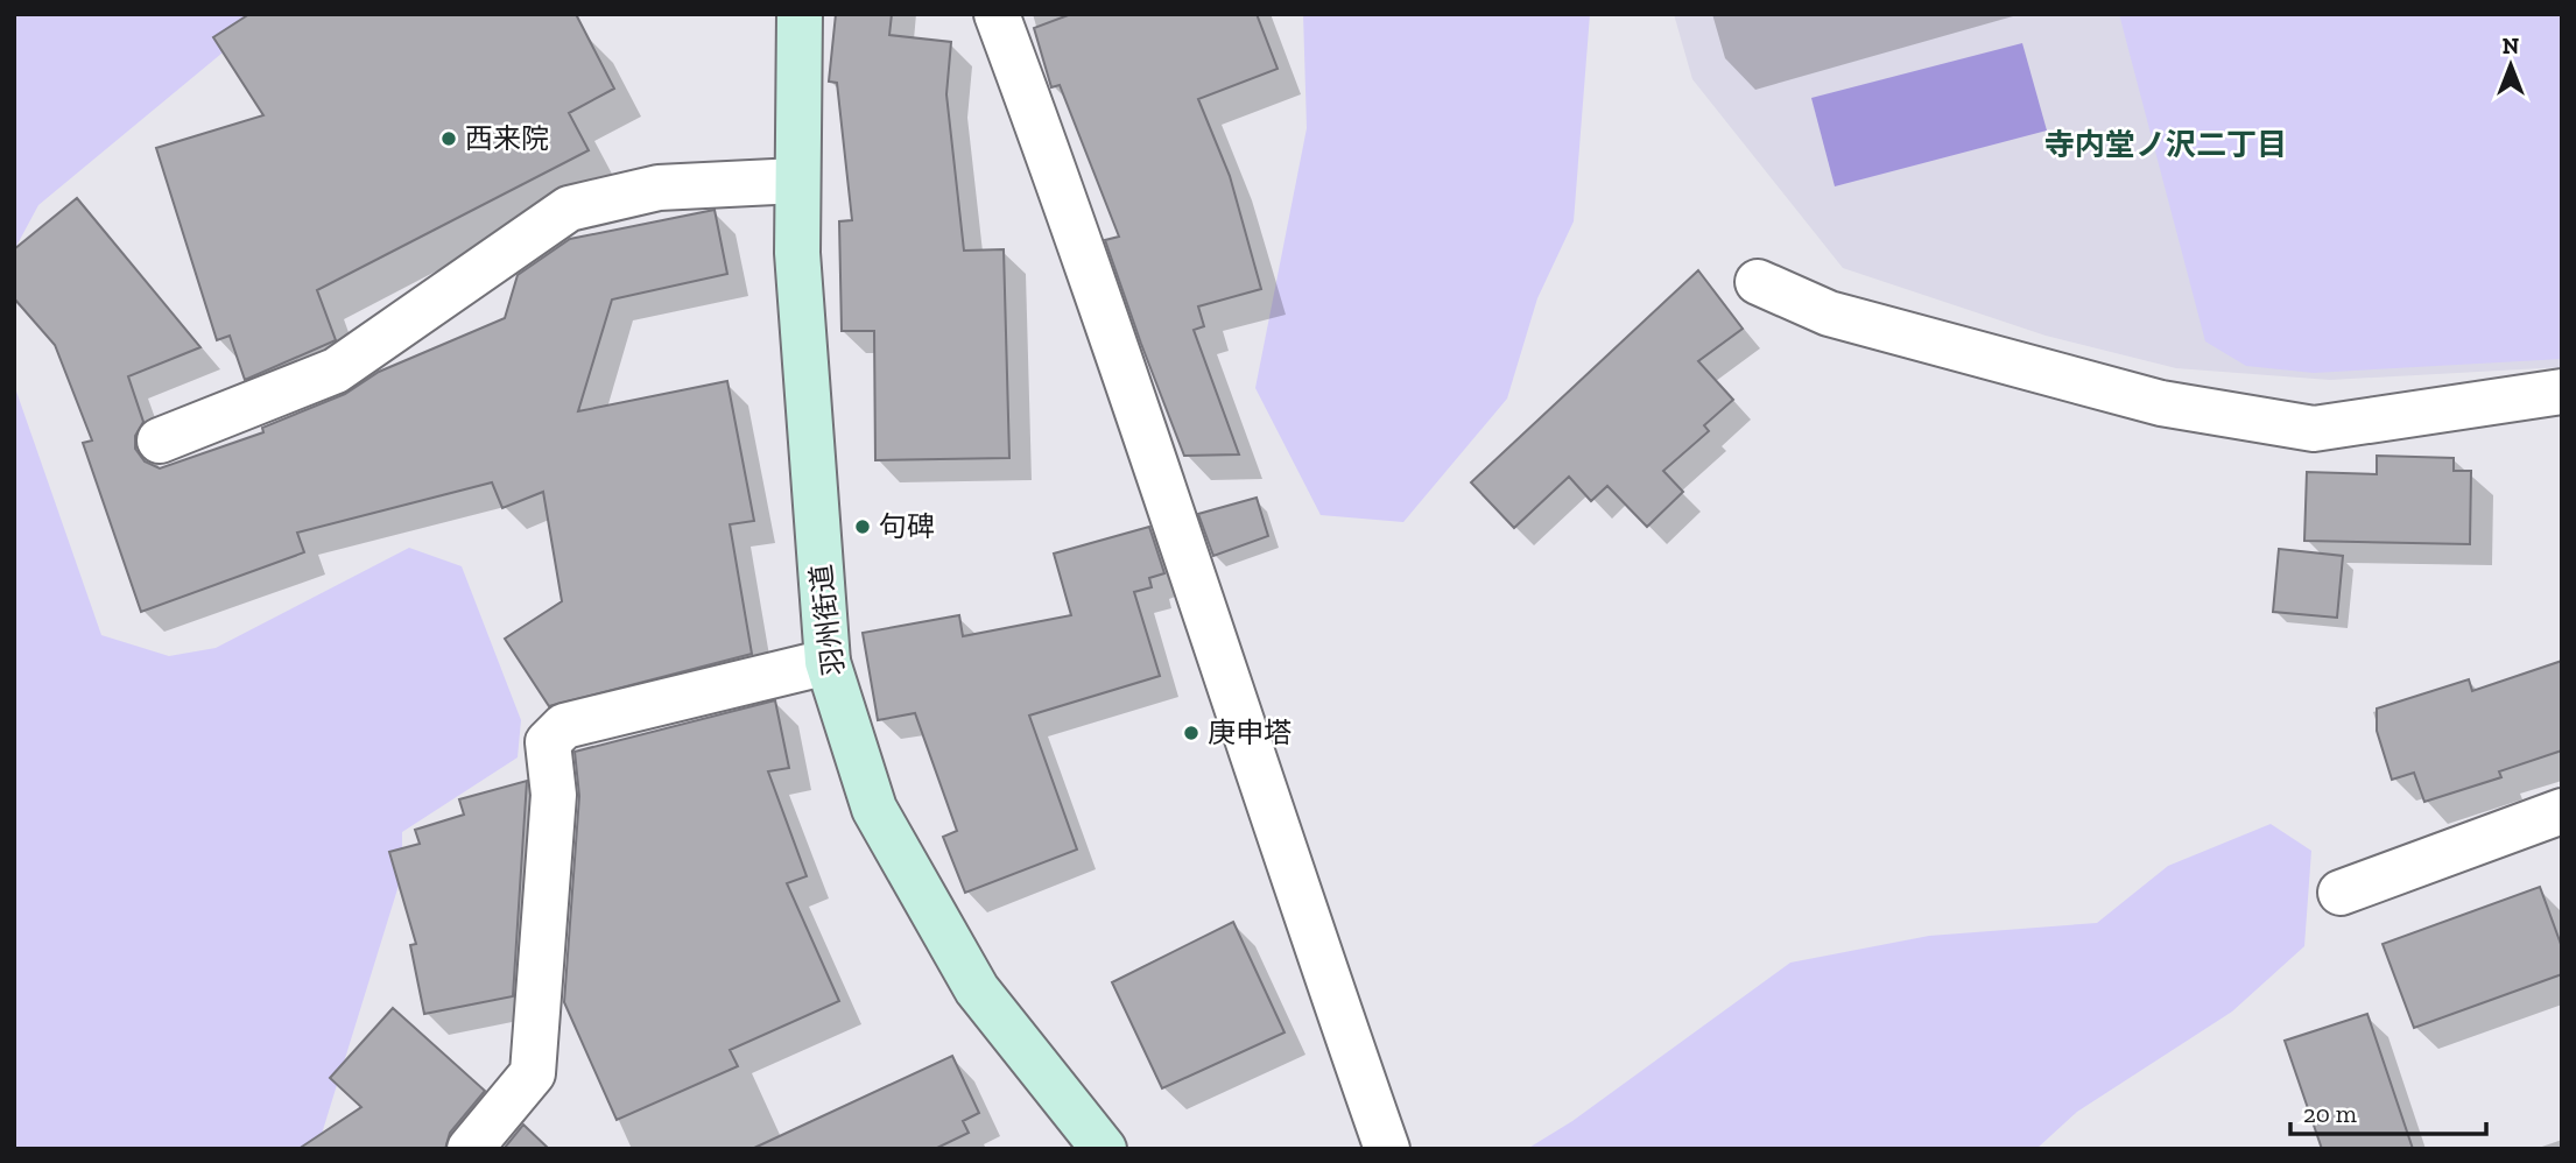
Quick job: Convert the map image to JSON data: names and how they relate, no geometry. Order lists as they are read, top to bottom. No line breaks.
{"streets":{"street":["羽州街道"]},"districts":["寺内堂ノ沢二丁目"],"places":["西来院","句碑","庚申塔"],"scale_bar":"20 m","north":"top"}
